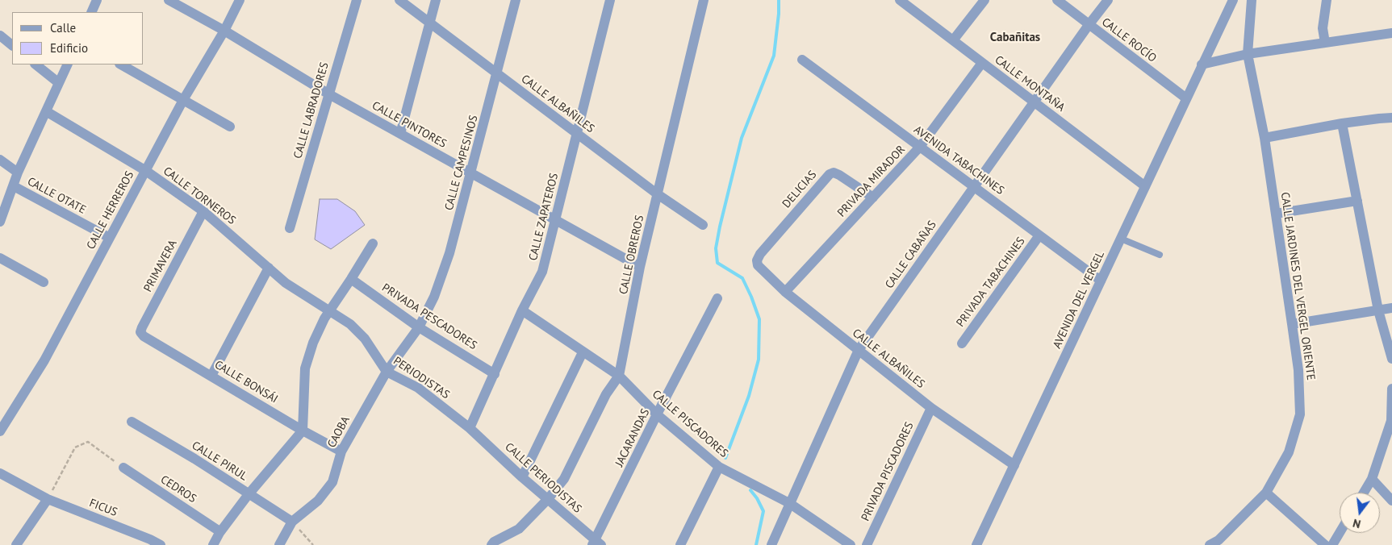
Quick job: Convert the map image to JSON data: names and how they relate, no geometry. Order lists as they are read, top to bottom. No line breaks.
{"streets":{"street":["CALLE ROCÍO","CALLE MONTAÑA","CALLE ALBAÑILES","CALLE LABRADORES","CALLE PINTORES","AVENIDA TABACHINES","CALLE CAMPESINOS","PRIVADA MIRADOR","DELICIAS","CALLE OTATE","CALLE TORNEROS","CALLE HERREROS","CALLE ZAPATEROS","CALLE OBREROS","CALLE CABAÑAS","PRIMAVERA","PRIVADA TABACHINES","CALLE JARDINES DEL VERGEL ORIENTE","AVENIDA DEL VERGEL","PRIVADA PESCADORES","PERIODISTAS","CALLE BONSÁI","CALLE PISCADORES","CAOBA","JACARANDAS","CALLE PIRUL","PRIVADA PISCADORES","CALLE PERIODISTAS","CEDROS","FICUS"]},"crossings":[["CALLE ROCÍO","CALLE CABAÑAS"],["CALLE ROCÍO","AVENIDA DEL VERGEL"],["CALLE MONTAÑA","PRIVADA MIRADOR"],["CALLE MONTAÑA","CALLE CABAÑAS"],["CALLE MONTAÑA","AVENIDA DEL VERGEL"],["CALLE ALBAÑILES","CALLE CAMPESINOS"],["CALLE ALBAÑILES","PRIVADA MIRADOR"],["CALLE ALBAÑILES","DELICIAS"],["CALLE ALBAÑILES","CALLE ZAPATEROS"],["CALLE ALBAÑILES","CALLE OBREROS"],["CALLE ALBAÑILES","CALLE CABAÑAS"],["CALLE ALBAÑILES","AVENIDA DEL VERGEL"],["CALLE ALBAÑILES","PRIVADA PISCADORES"],["CALLE LABRADORES","CALLE PINTORES"],["CALLE PINTORES","CALLE CAMPESINOS"],["CALLE PINTORES","CALLE HERREROS"],["CALLE PINTORES","CALLE ZAPATEROS"],["CALLE PINTORES","CALLE OBREROS"],["AVENIDA TABACHINES","PRIVADA MIRADOR"],["AVENIDA TABACHINES","CALLE CABAÑAS"],["AVENIDA TABACHINES","PRIVADA TABACHINES"],["AVENIDA TABACHINES","AVENIDA DEL VERGEL"],["CALLE CAMPESINOS","PRIVADA PESCADORES"],["CALLE CAMPESINOS","CAOBA"],["PRIVADA MIRADOR","DELICIAS"],["CALLE OTATE","CALLE HERREROS"],["CALLE TORNEROS","CALLE HERREROS"],["CALLE TORNEROS","PRIMAVERA"],["CALLE TORNEROS","PERIODISTAS"],["CALLE ZAPATEROS","PRIVADA PESCADORES"],["CALLE ZAPATEROS","PERIODISTAS"],["CALLE ZAPATEROS","CALLE PISCADORES"],["CALLE ZAPATEROS","CALLE PERIODISTAS"],["CALLE OBREROS","CALLE PISCADORES"],["CALLE OBREROS","CALLE PERIODISTAS"],["CALLE CABAÑAS","CALLE PISCADORES"],["PRIMAVERA","CALLE BONSÁI"],["PRIVADA PESCADORES","CAOBA"],["PERIODISTAS","CAOBA"],["PERIODISTAS","CALLE PERIODISTAS"],["CALLE BONSÁI","CAOBA"],["CALLE PISCADORES","JACARANDAS"],["CAOBA","CALLE PIRUL"],["JACARANDAS","CALLE PERIODISTAS"]],"districts":["Cabañitas"],"legend":["Calle","Edificio"],"north":"bottom"}
